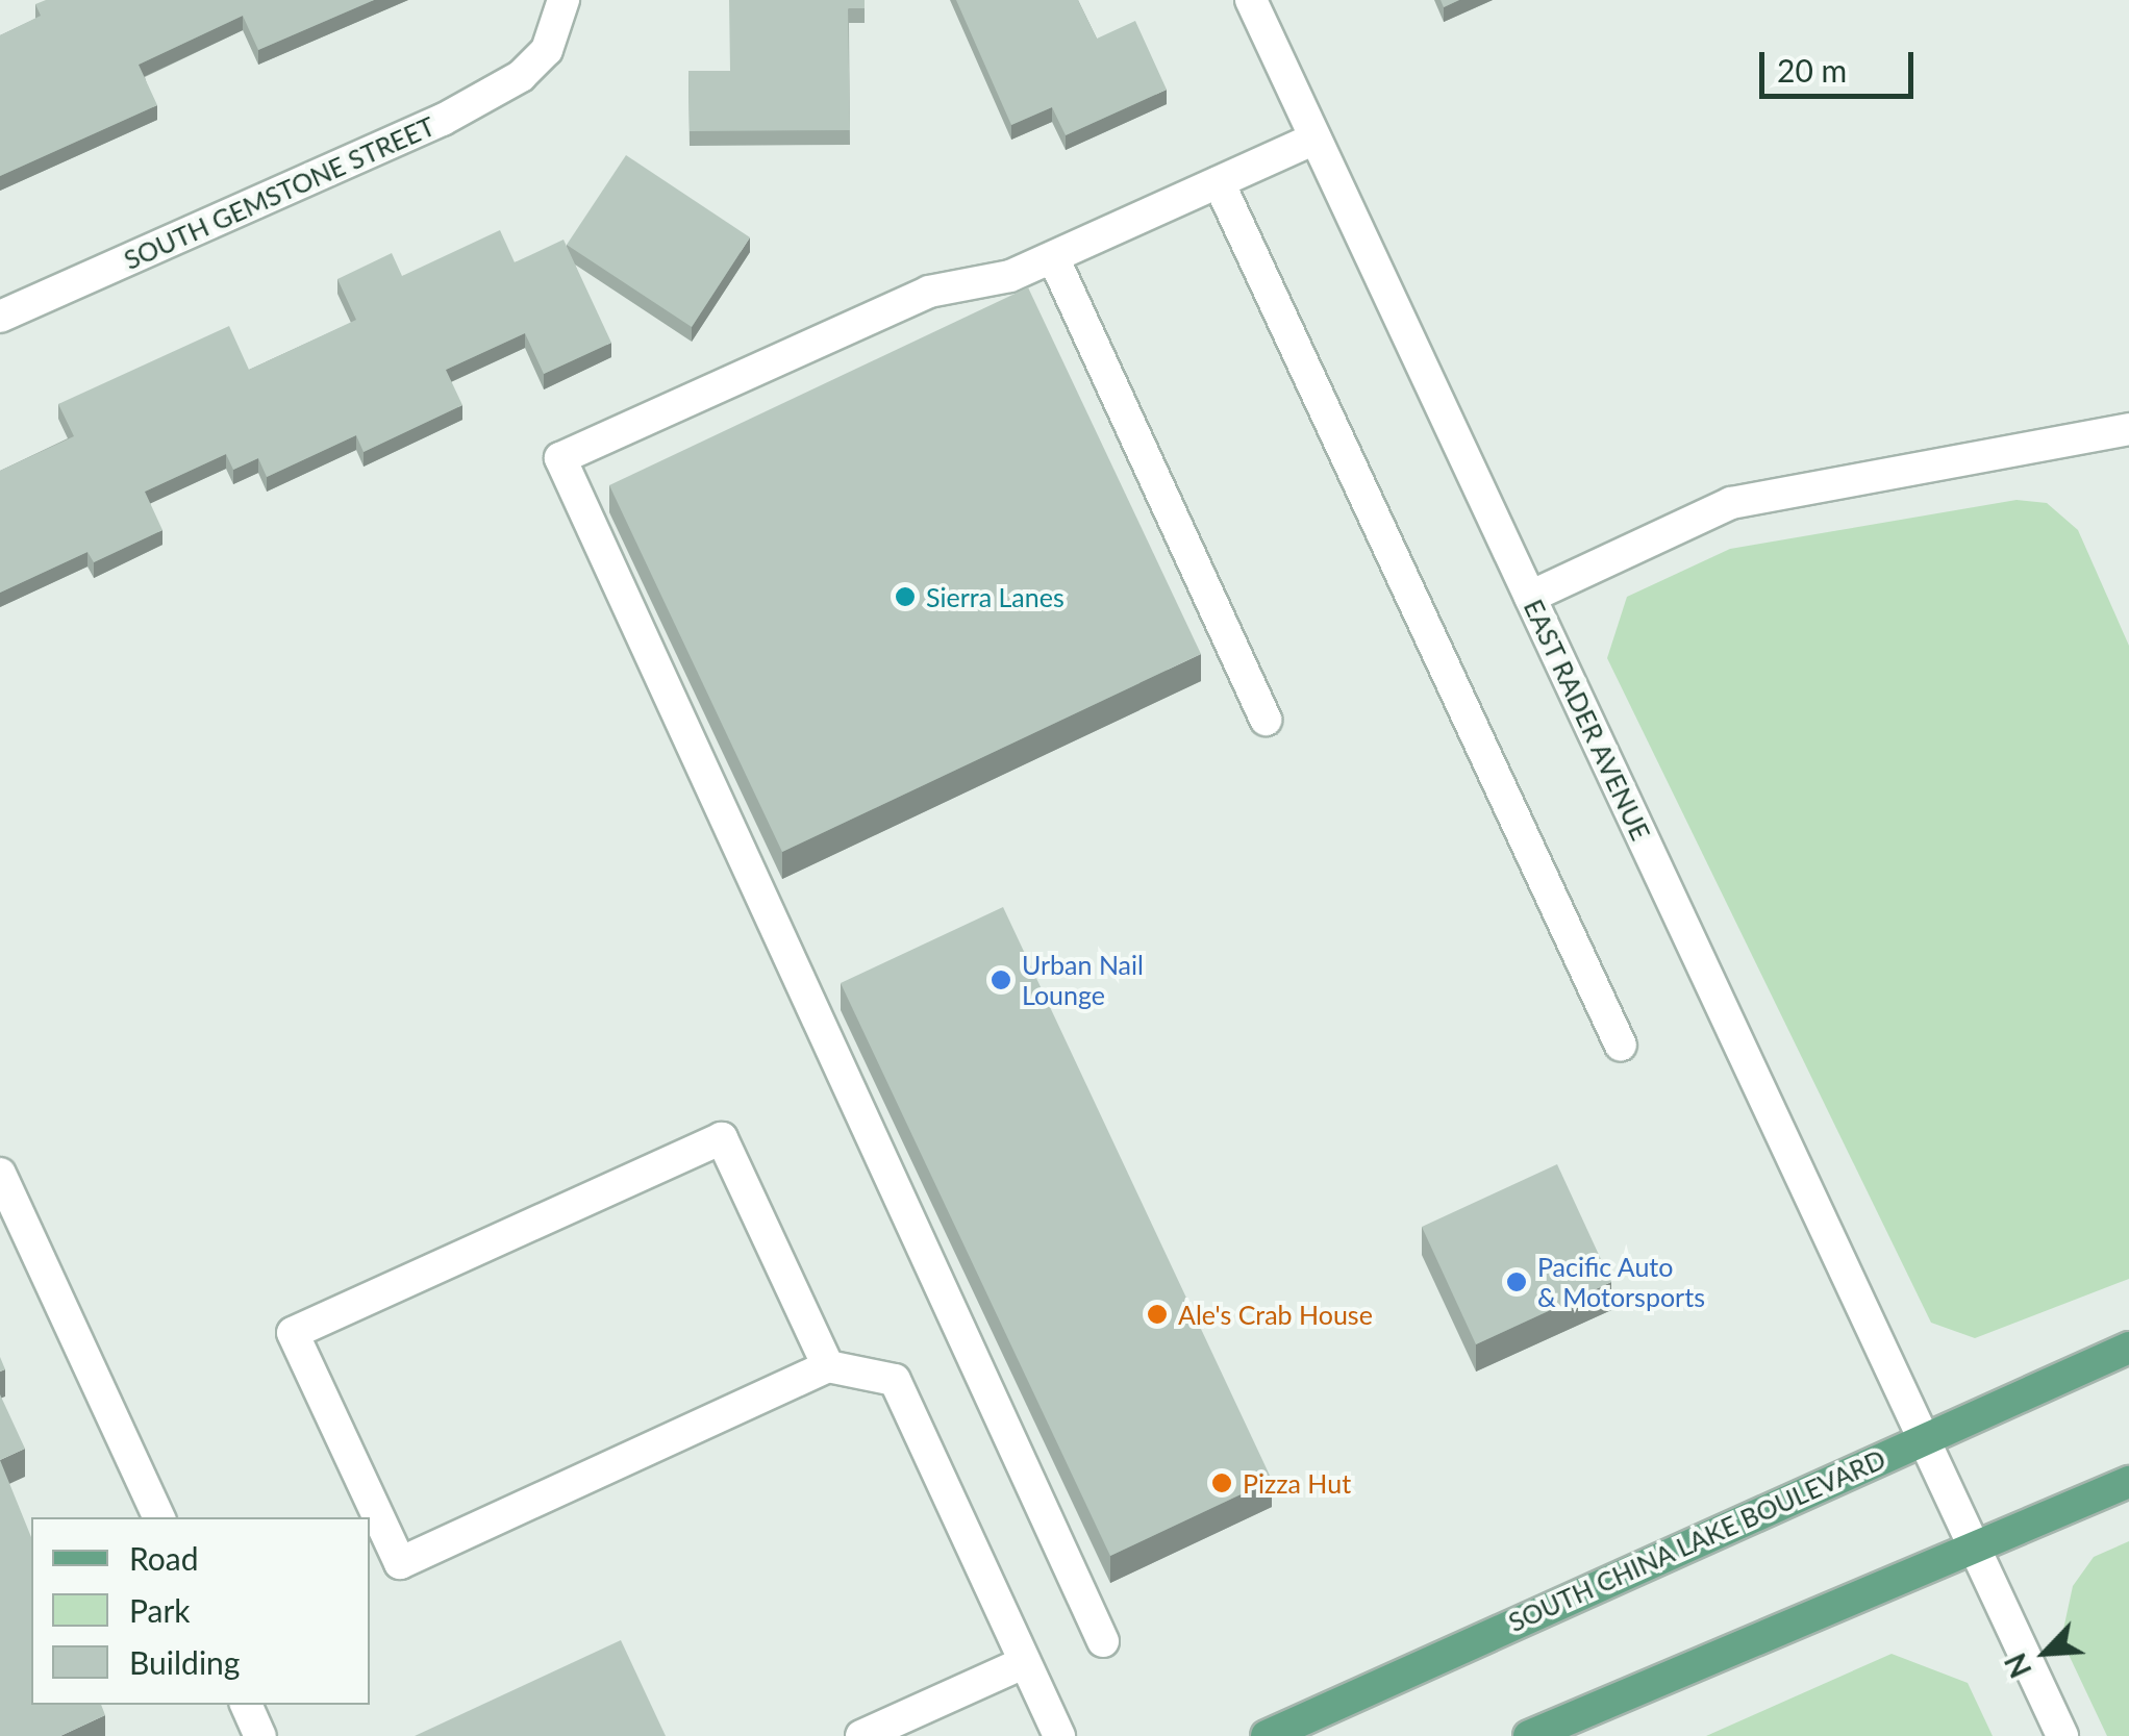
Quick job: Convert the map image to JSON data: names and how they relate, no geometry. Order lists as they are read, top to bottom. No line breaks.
{"streets":{"main road":["SOUTH CHINA LAKE BOULEVARD"],"street":["SOUTH GEMSTONE STREET","EAST RADER AVENUE"]},"crossings":[["EAST RADER AVENUE","SOUTH CHINA LAKE BOULEVARD"]],"places":["Sierra Lanes","Urban Nail Lounge","Pacific Auto & Motorsports","Ale's Crab House","Pizza Hut"],"legend":["Road","Park","Building"],"scale_bar":"20 m","north":"bottom left"}
